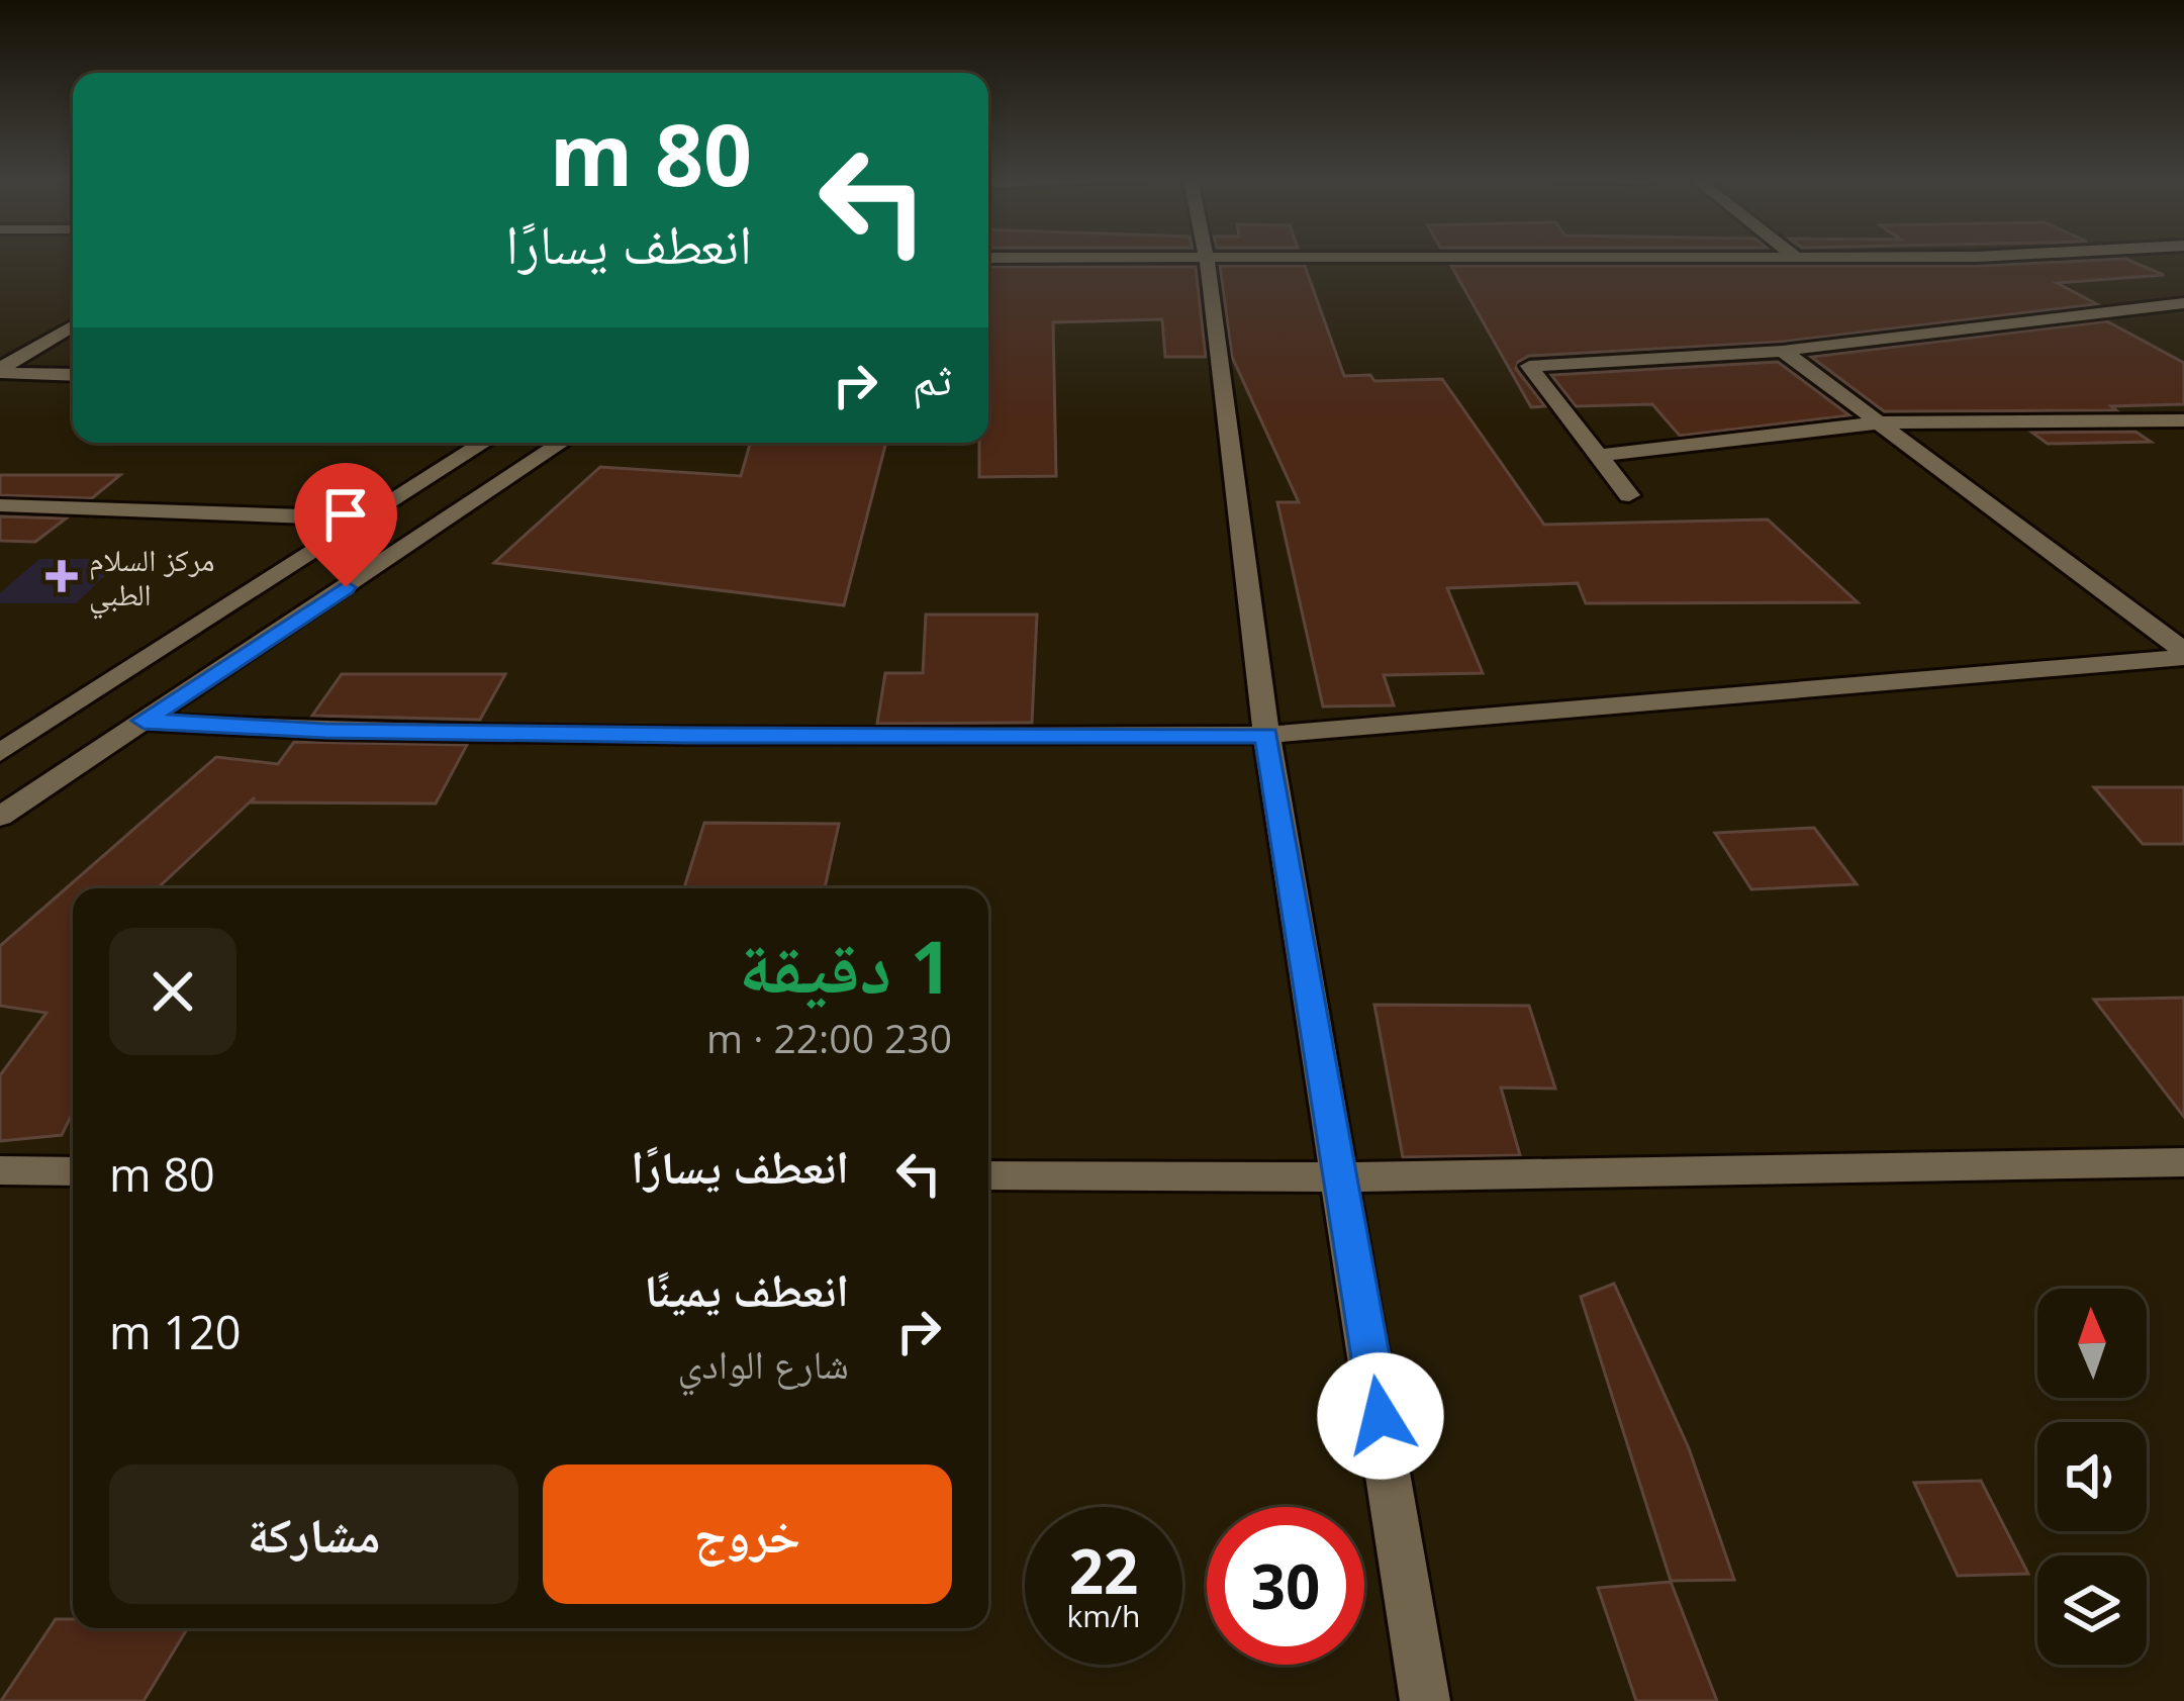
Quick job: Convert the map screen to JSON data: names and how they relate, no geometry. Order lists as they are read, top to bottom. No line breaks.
{"places":{"health":["مركز السلام الطبي"]},"north":"top","page":{"turn":["80 m","انعطف يسارًا"],"then":"ثم","heading":["1 دقيقة","230 m · 22:00"],"list":[{"name":"انعطف يسارًا","value":"80 m"},{"name":"انعطف يمينًا","note":"شارع الوادي","value":"120 m"}],"buttons":["خروج","مشاركة"],"speed":"22 km/h","limit":"30"}}
